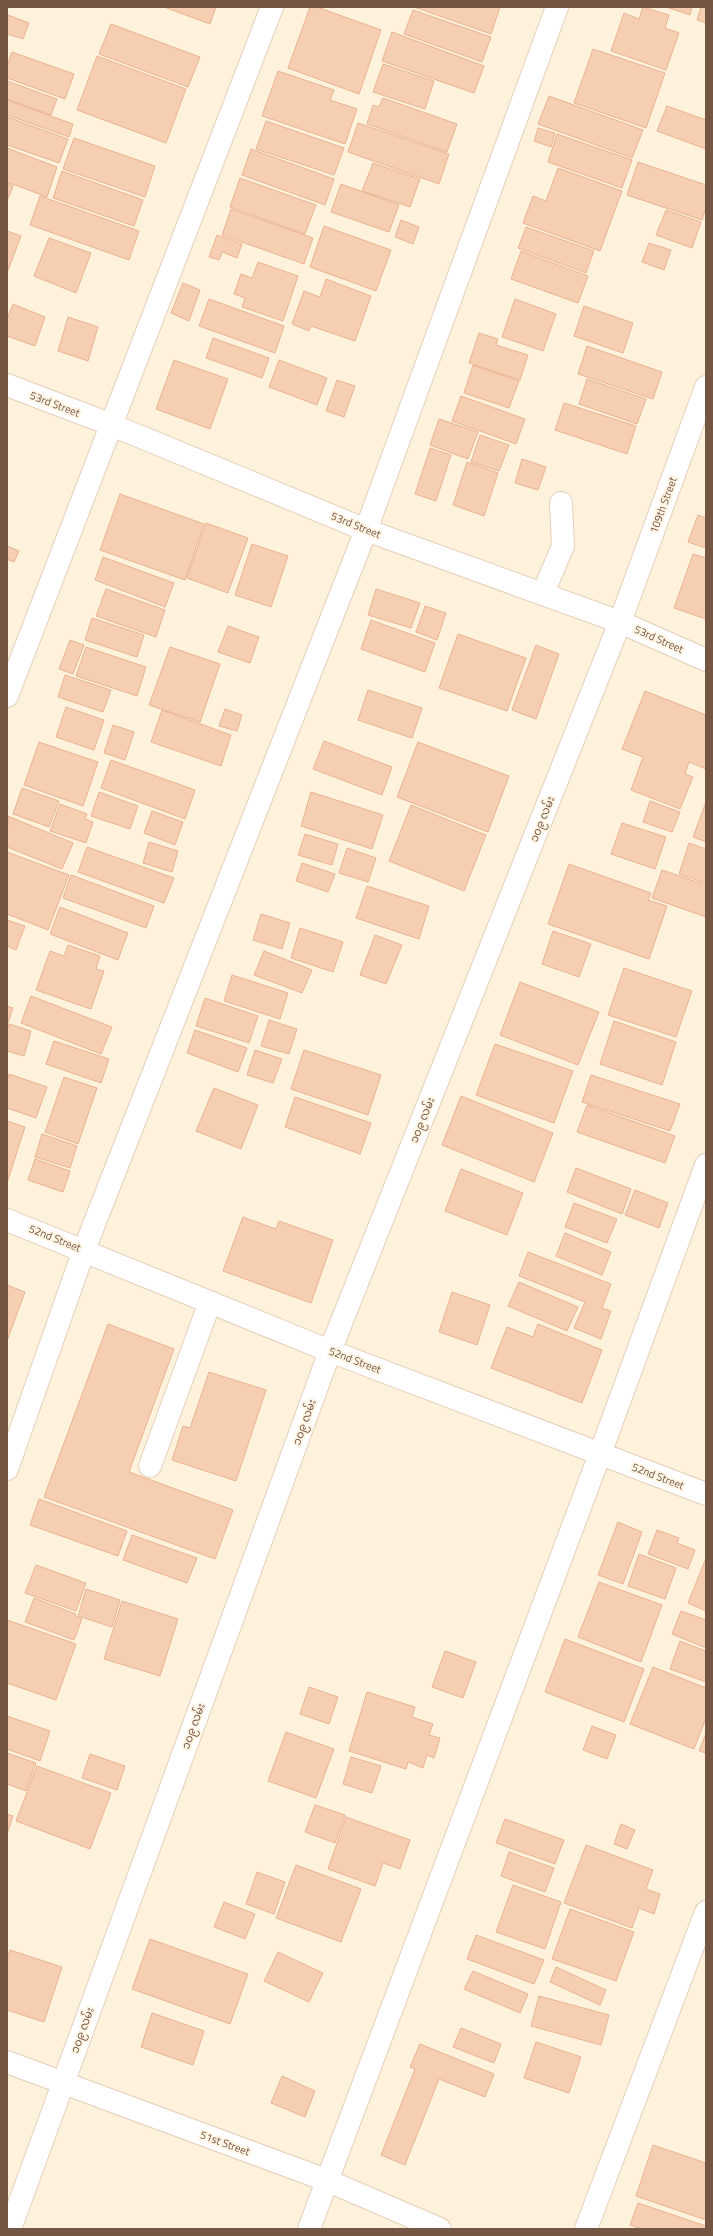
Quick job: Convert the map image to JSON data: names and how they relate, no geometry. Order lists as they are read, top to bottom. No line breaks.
{"streets":{"street":["53rd Street","109th Street","၁၀၉ လမ်း","52nd Street","51st Street"]},"crossings":[["53rd Street","109th Street"],["53rd Street","၁၀၉ လမ်း"],["109th Street","၁၀၉ လမ်း"],["၁၀၉ လမ်း","52nd Street"],["၁၀၉ လမ်း","51st Street"]]}
